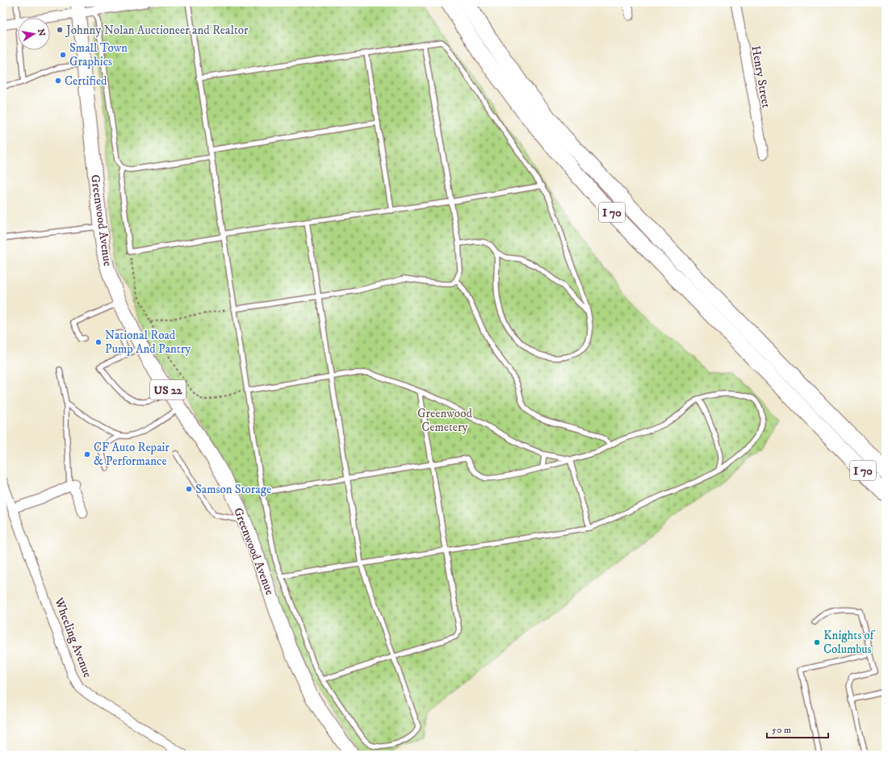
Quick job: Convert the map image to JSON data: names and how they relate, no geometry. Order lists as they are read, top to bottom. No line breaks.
{"streets":{"highway":["I 70"],"main road":["Greenwood Avenue","US 22"],"street":["Henry Street","Wheeling Avenue"]},"parks":["Greenwood Cemetery"],"places":["Johnny Nolan Auctioneer and Realtor","Small Town Graphics","Certified","National Road Pump And Pantry","CF Auto Repair & Performance","Samson Storage","Knights of Columbus"],"scale_bar":"50 m","north":"right"}
